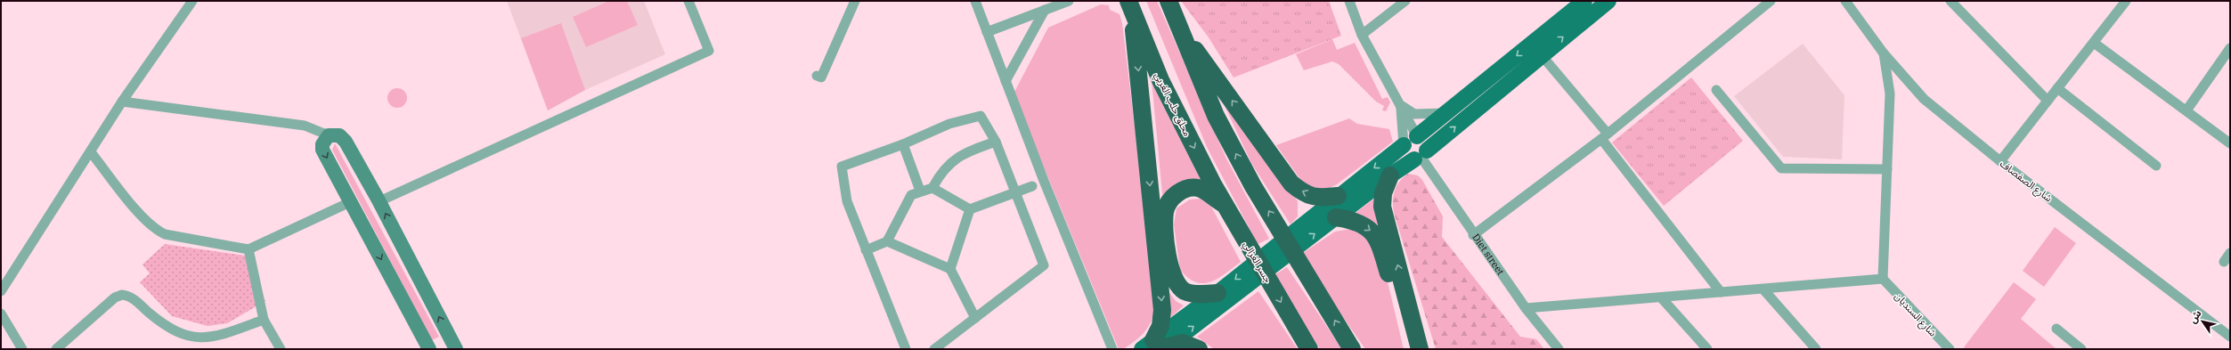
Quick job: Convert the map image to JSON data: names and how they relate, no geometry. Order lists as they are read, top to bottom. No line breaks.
{"streets":{"highway":["محلق حلب الغربي","جسر الغزالي"],"street":["شارع الصفصاف","Diet street","شارع السنديان"]},"crossings":[["محلق حلب الغربي","جسر الغزالي"]],"north":"top left"}
